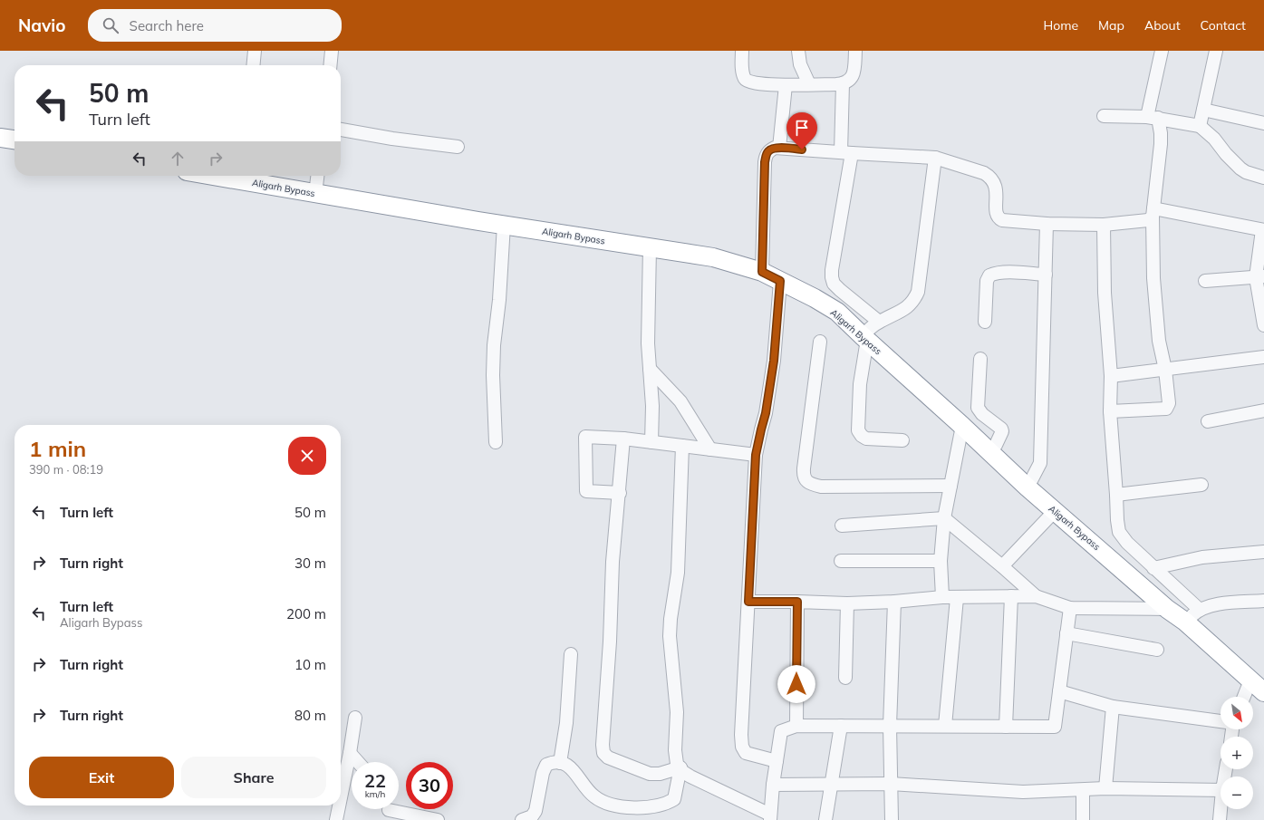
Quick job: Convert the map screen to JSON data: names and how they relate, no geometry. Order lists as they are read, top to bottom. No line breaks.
{"streets":{"highway":["Aligarh Bypass"]},"north":"bottom right","page":{"header":"Navio","search":"Search here","nav":["Home","Map","About","Contact"],"turn":["50 m","Turn left"],"heading":["1 min","390 m · 08:19"],"list":[{"name":"Turn left","value":"50 m"},{"name":"Turn right","value":"30 m"},{"name":"Turn left","note":"Aligarh Bypass","value":"200 m"},{"name":"Turn right","value":"10 m"},{"name":"Turn right","value":"80 m"}],"map_buttons":["+","−"],"buttons":["Exit","Share"],"speed":"22 km/h","limit":"30"}}
